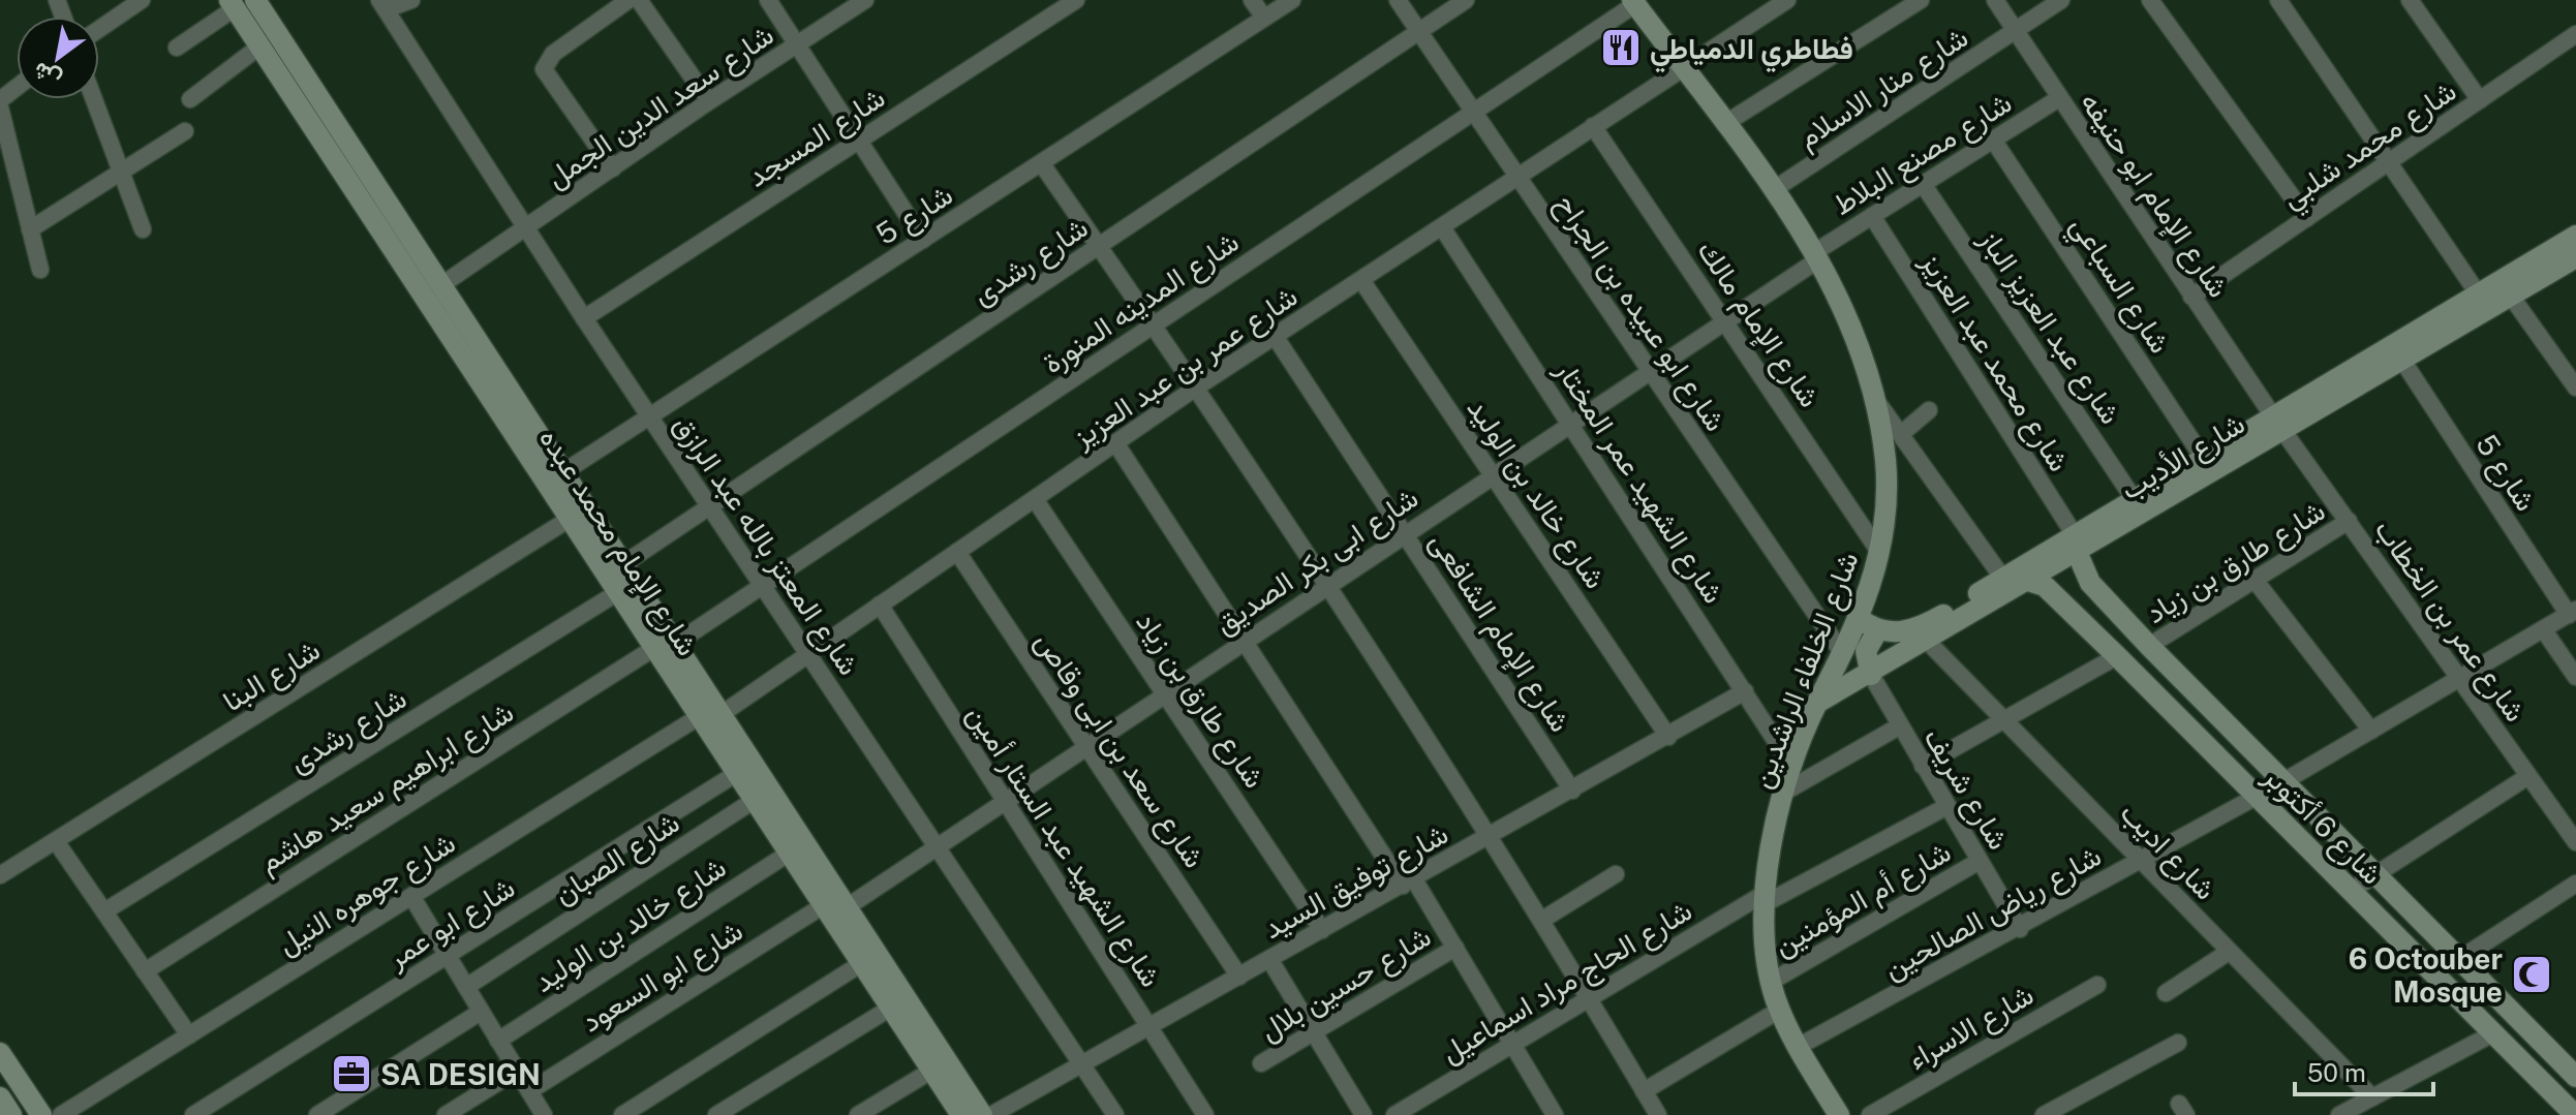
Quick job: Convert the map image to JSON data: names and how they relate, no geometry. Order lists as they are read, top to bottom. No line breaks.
{"streets":{"street":["شارع منار الاسلام","شارع سعد الدين الجمل","شارع المسجد","شارع محمد شلبي","شارع مصنع البلاط","شارع الإمام ابو حنيفه","شارع 5","شارع رشدى","شارع السباعي","شارع المدينه المنورة","شارع ابو عبيده بن الجراح","شارع الإمام مالك","شارع عبد العزيز الباز","شارع محمد عبد العزيز","شارع عمر بن عبد العزيز","شارع الأديب","شارع الشهيد عمر المختار","شارع خالد بن الوليد","شارع الإمام محمد عبده","شارع المعتز بالله عبد الرازق","شارع ابى بكر الصديق","شارع طارق بن زياد","شارع عمر بن الخطاب","شارع الإمام الشافعى","شارع الخلفاء الراشدين","شارع البنا","شارع سعد بن ابى وقاص","شارع ابراهيم سعيد هاشم","شارع شريف","شارع 6 أكتوبر","شارع الشهيد عبد الستار أمين","شارع اديب","شارع الصبان","شارع توفيق السيد","شارع جوهره النيل","شارع أم المؤمنين","شارع رياض الصالحين","شارع ابو عمر","شارع ابو السعود","شارع الحاج مراد اسماعيل","شارع حسين بلال","شارع الاسراء"]},"crossings":[["شارع منار الاسلام","شارع الإمام ابو حنيفه"],["شارع منار الاسلام","شارع الخلفاء الراشدين"],["شارع سعد الدين الجمل","شارع الإمام محمد عبده"],["شارع سعد الدين الجمل","شارع المعتز بالله عبد الرازق"],["شارع المسجد","شارع المعتز بالله عبد الرازق"],["شارع محمد شلبي","شارع الإمام ابو حنيفه"],["شارع مصنع البلاط","شارع الإمام ابو حنيفه"],["شارع مصنع البلاط","شارع السباعي"],["شارع مصنع البلاط","شارع عبد العزيز الباز"],["شارع مصنع البلاط","شارع محمد عبد العزيز"],["شارع مصنع البلاط","شارع ابى بكر الصديق"],["شارع مصنع البلاط","شارع الخلفاء الراشدين"],["شارع الإمام ابو حنيفه","شارع الأديب"],["شارع الإمام ابو حنيفه","شارع عمر بن الخطاب"],["شارع 5","شارع الأديب"],["شارع 5","شارع الإمام محمد عبده"],["شارع 5","شارع المعتز بالله عبد الرازق"],["شارع 5","شارع رياض الصالحين"],["شارع رشدى","شارع ابو عبيده بن الجراح"],["شارع رشدى","شارع الإمام محمد عبده"],["شارع رشدى","شارع المعتز بالله عبد الرازق"],["شارع السباعي","شارع الأديب"],["شارع المدينه المنورة","شارع ابو عبيده بن الجراح"],["شارع المدينه المنورة","شارع الإمام محمد عبده"],["شارع المدينه المنورة","شارع المعتز بالله عبد الرازق"],["شارع المدينه المنورة","شارع الخلفاء الراشدين"],["شارع المدينه المنورة","شارع ابراهيم سعيد هاشم"],["شارع ابو عبيده بن الجراح","شارع عمر بن عبد العزيز"],["شارع ابو عبيده بن الجراح","شارع ابى بكر الصديق"],["شارع ابو عبيده بن الجراح","شارع الخلفاء الراشدين"],["شارع الإمام مالك","شارع عمر بن عبد العزيز"],["شارع الإمام مالك","شارع ابى بكر الصديق"],["شارع الإمام مالك","شارع الخلفاء الراشدين"],["شارع عبد العزيز الباز","شارع الأديب"],["شارع محمد عبد العزيز","شارع الأديب"],["شارع محمد عبد العزيز","شارع 6 أكتوبر"],["شارع عمر بن عبد العزيز","شارع الشهيد عمر المختار"],["شارع عمر بن عبد العزيز","شارع خالد بن الوليد"],["شارع عمر بن عبد العزيز","شارع الإمام محمد عبده"],["شارع عمر بن عبد العزيز","شارع المعتز بالله عبد الرازق"],["شارع عمر بن عبد العزيز","شارع طارق بن زياد"],["شارع عمر بن عبد العزيز","شارع الإمام الشافعى"],["شارع عمر بن عبد العزيز","شارع الخلفاء الراشدين"],["شارع عمر بن عبد العزيز","شارع سعد بن ابى وقاص"],["شارع عمر بن عبد العزيز","شارع الشهيد عبد الستار أمين"],["شارع الأديب","شارع عمر بن الخطاب"],["شارع الأديب","شارع الخلفاء الراشدين"],["شارع الأديب","شارع شريف"],["شارع الأديب","شارع 6 أكتوبر"],["شارع الأديب","شارع اديب"],["شارع الشهيد عمر المختار","شارع ابى بكر الصديق"],["شارع الشهيد عمر المختار","شارع الخلفاء الراشدين"],["شارع الشهيد عمر المختار","شارع توفيق السيد"],["شارع خالد بن الوليد","شارع الإمام محمد عبده"],["شارع خالد بن الوليد","شارع ابى بكر الصديق"],["شارع خالد بن الوليد","شارع توفيق السيد"],["شارع الإمام محمد عبده","شارع ابى بكر الصديق"],["شارع الإمام محمد عبده","شارع البنا"],["شارع الإمام محمد عبده","شارع ابراهيم سعيد هاشم"],["شارع الإمام محمد عبده","شارع الصبان"],["شارع الإمام محمد عبده","شارع جوهره النيل"],["شارع الإمام محمد عبده","شارع ابو عمر"],["شارع الإمام محمد عبده","شارع ابو السعود"],["شارع المعتز بالله عبد الرازق","شارع ابى بكر الصديق"],["شارع المعتز بالله عبد الرازق","شارع توفيق السيد"],["شارع ابى بكر الصديق","شارع طارق بن زياد"],["شارع ابى بكر الصديق","شارع الإمام الشافعى"],["شارع ابى بكر الصديق","شارع الخلفاء الراشدين"],["شارع ابى بكر الصديق","شارع سعد بن ابى وقاص"],["شارع ابى بكر الصديق","شارع الشهيد عبد الستار أمين"],["شارع طارق بن زياد","شارع عمر بن الخطاب"],["شارع طارق بن زياد","شارع 6 أكتوبر"],["شارع طارق بن زياد","شارع توفيق السيد"],["شارع عمر بن الخطاب","شارع رياض الصالحين"],["شارع الإمام الشافعى","شارع توفيق السيد"],["شارع الخلفاء الراشدين","شارع أم المؤمنين"],["شارع الخلفاء الراشدين","شارع رياض الصالحين"],["شارع الخلفاء الراشدين","شارع الحاج مراد اسماعيل"],["شارع سعد بن ابى وقاص","شارع توفيق السيد"],["شارع شريف","شارع أم المؤمنين"],["شارع شريف","شارع رياض الصالحين"],["شارع شريف","شارع الحاج مراد اسماعيل"],["شارع 6 أكتوبر","شارع رياض الصالحين"],["شارع الشهيد عبد الستار أمين","شارع توفيق السيد"],["شارع اديب","شارع رياض الصالحين"]],"places":{"restaurant":["فطاطري الدمياطي"],"mosque":["6 Octouber Mosque"],"office":["SA DESIGN"]},"scale_bar":"50 m","north":"bottom left"}
